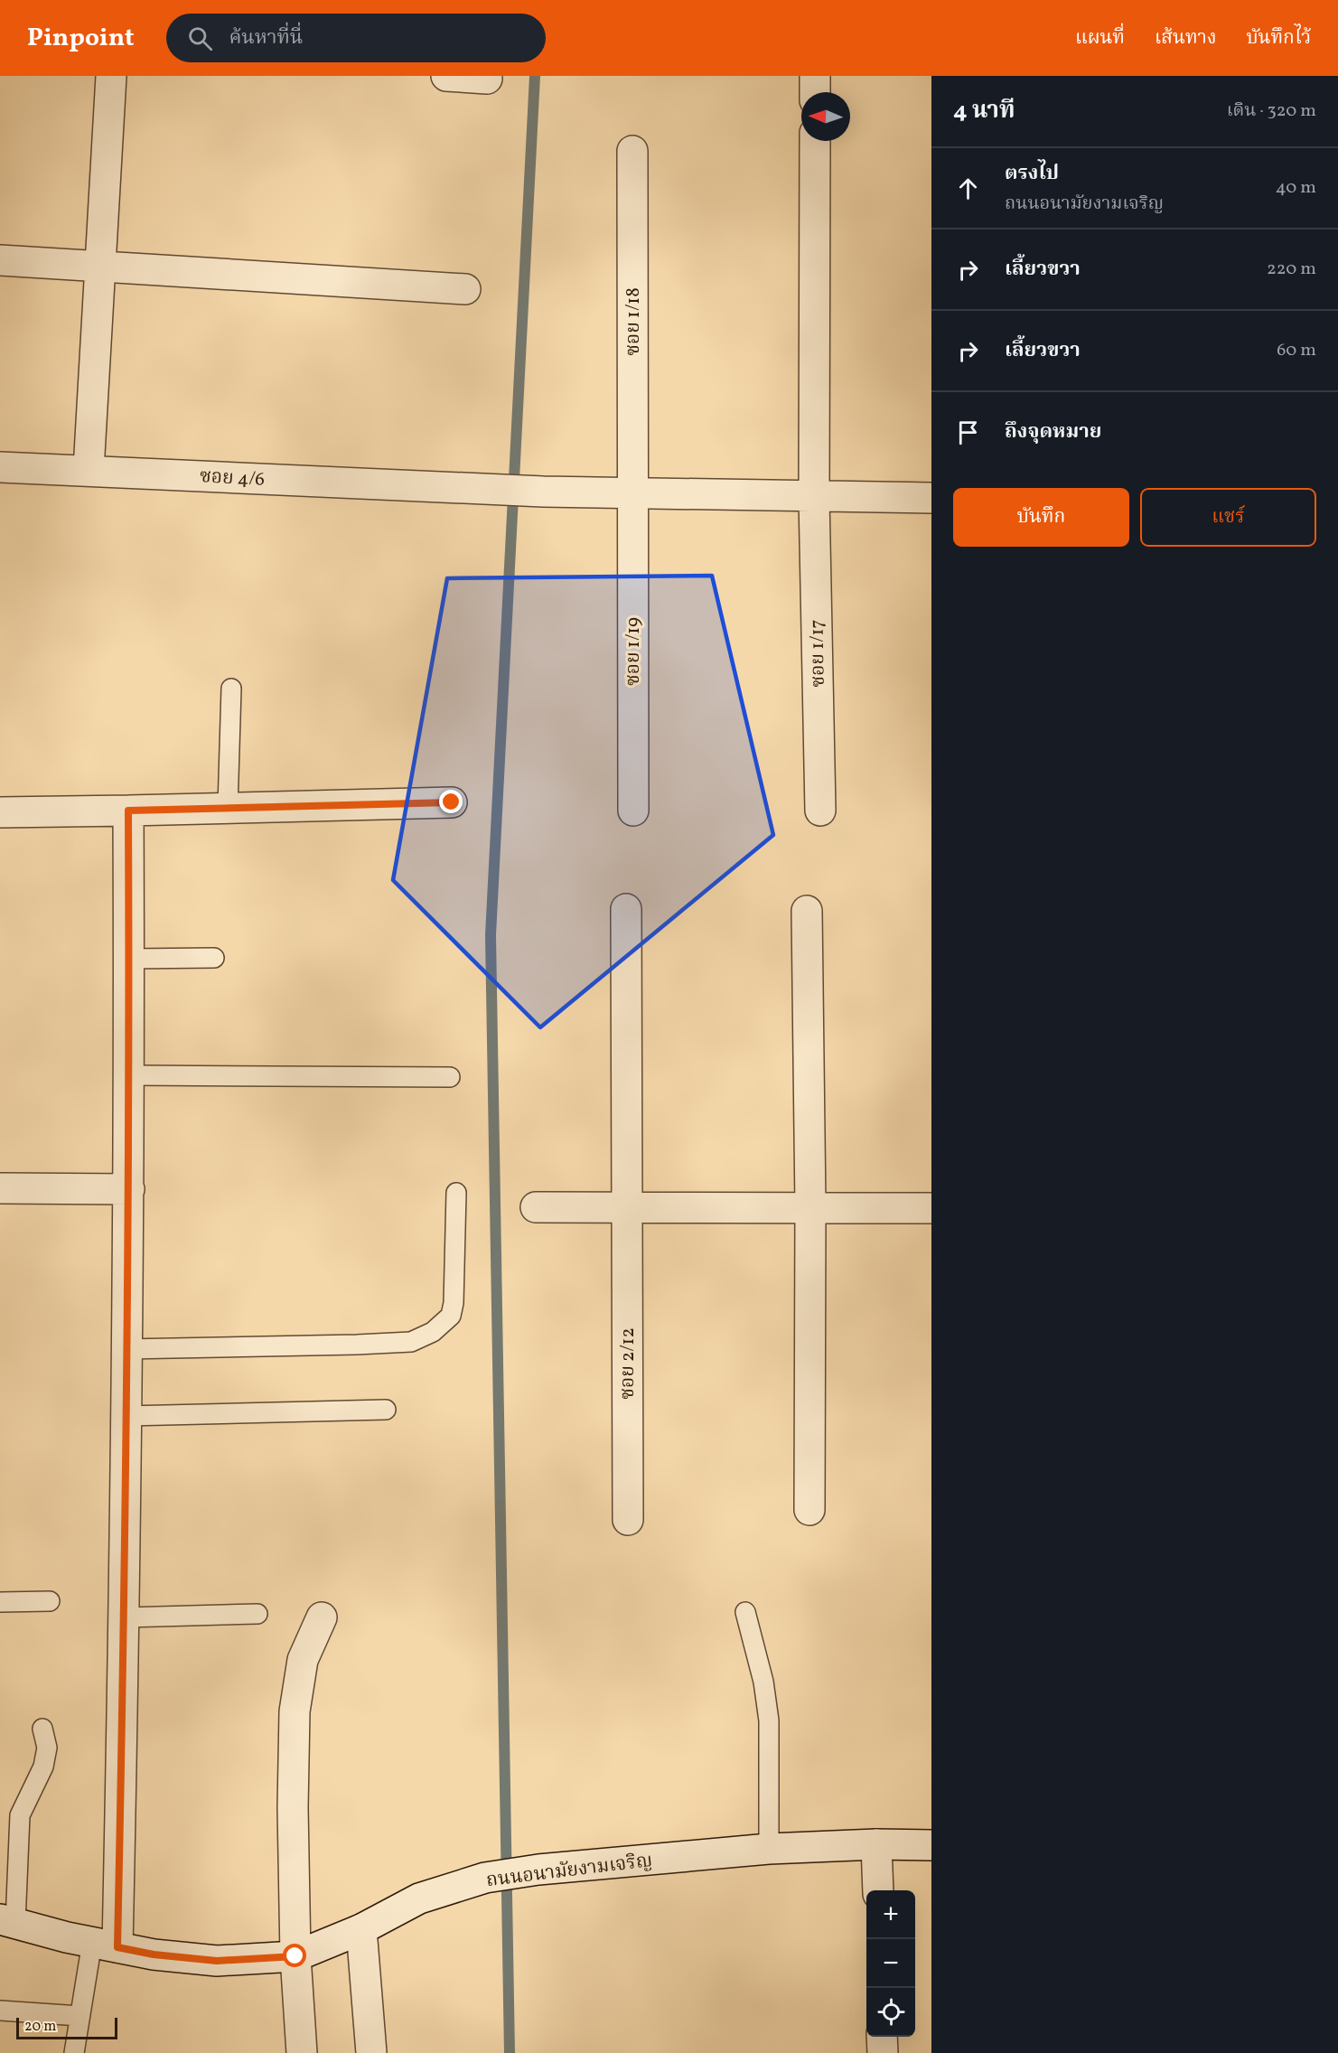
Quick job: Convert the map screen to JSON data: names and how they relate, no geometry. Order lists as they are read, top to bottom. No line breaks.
{"streets":{"street":["ซอย 1/18","ซอย 4/6","ซอย 1/19","ซอย 1/17","ซอย 2/12","ถนนอนามัยงามเจริญ"]},"crossings":[["ซอย 1/18","ซอย 4/6"],["ซอย 1/18","ซอย 1/19"],["ซอย 4/6","ซอย 1/19"],["ซอย 4/6","ซอย 1/17"]],"scale_bar":"20 m","north":"left","page":{"header":"Pinpoint","search":"ค้นหาที่นี่","nav":["แผนที่","เส้นทาง","บันทึกไว้"],"heading":["4 นาที","เดิน · 320 m"],"list":[["ตรงไป","ถนนอนามัยงามเจริญ","40 m"],["เลี้ยวขวา","220 m"],["เลี้ยวขวา","60 m"],"ถึงจุดหมาย"],"buttons":["บันทึก","แชร์"],"map_buttons":["+","−"],"scale":"20 m"}}
